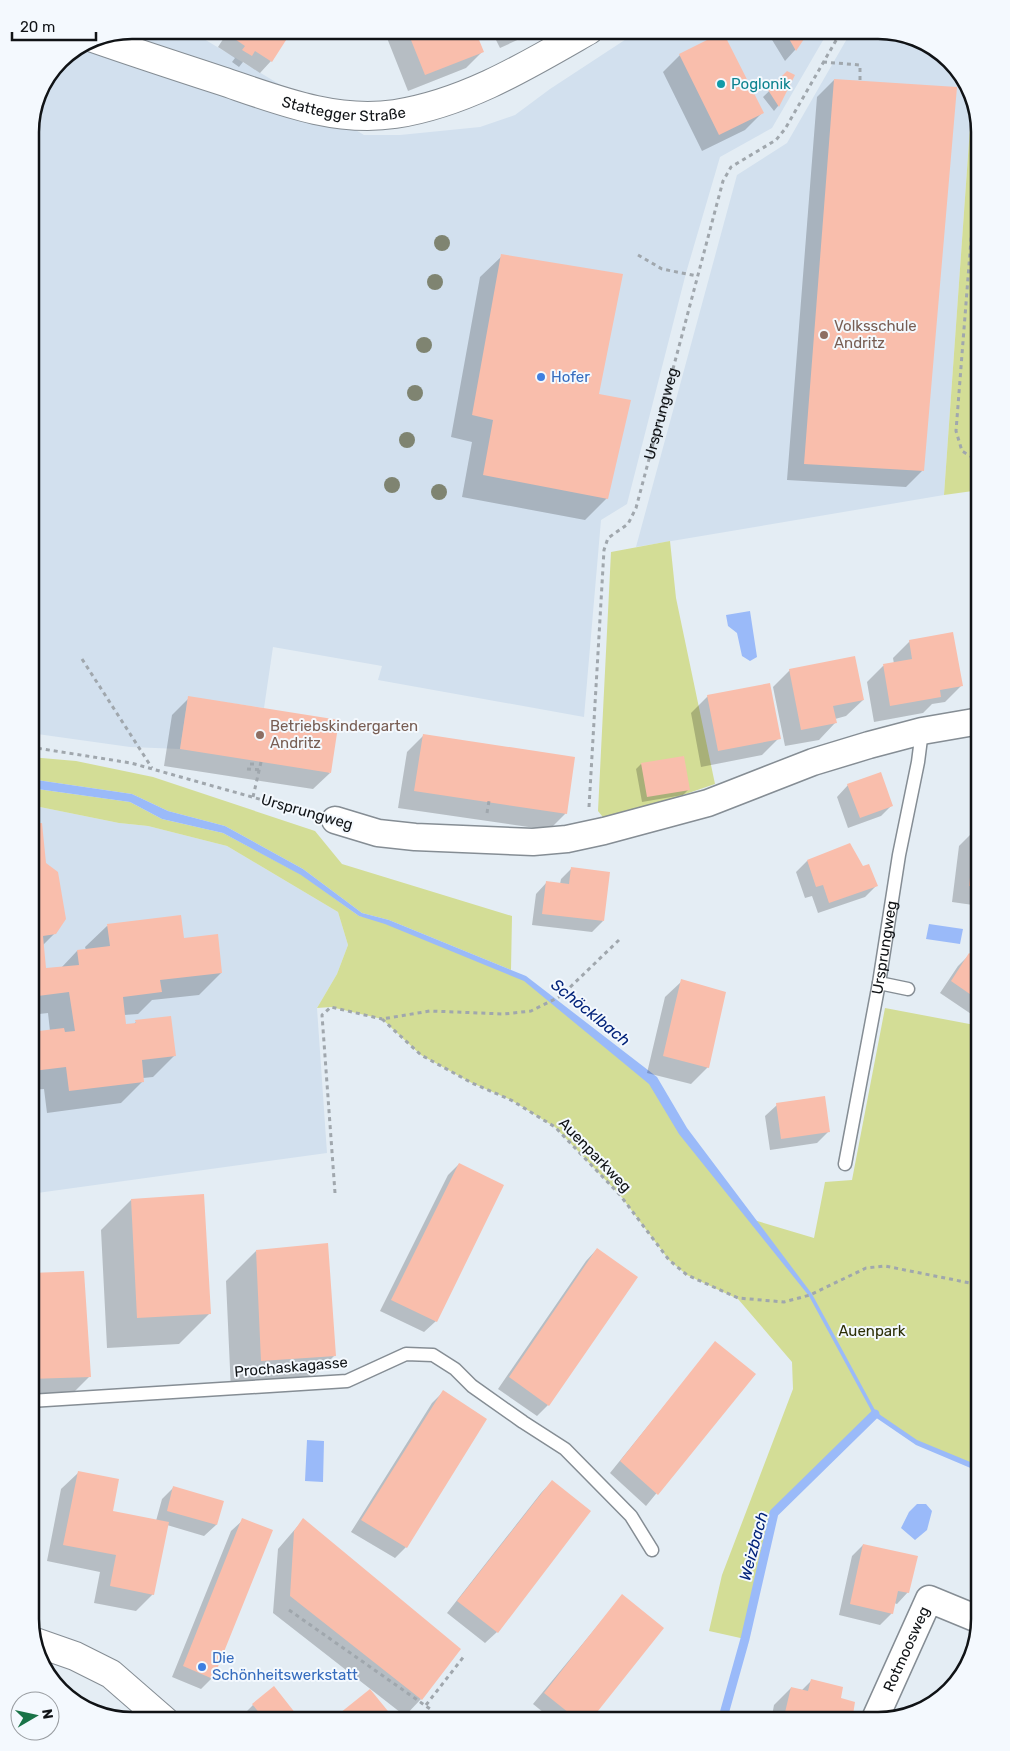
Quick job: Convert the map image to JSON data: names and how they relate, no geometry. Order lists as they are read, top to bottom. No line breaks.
{"streets":{"street":["Stattegger Straße","Ursprungweg","Rotmoosweg"],"lane":["Prochaskagasse"],"path":["Auenparkweg"]},"water":["Schöcklbach","Weizbach"],"parks":["Auenpark"],"places":["Poglonik","Volksschule Andritz","Hofer","Betriebskindergarten Andritz","Die Schönheitswerkstatt"],"scale_bar":"20 m","north":"right"}
